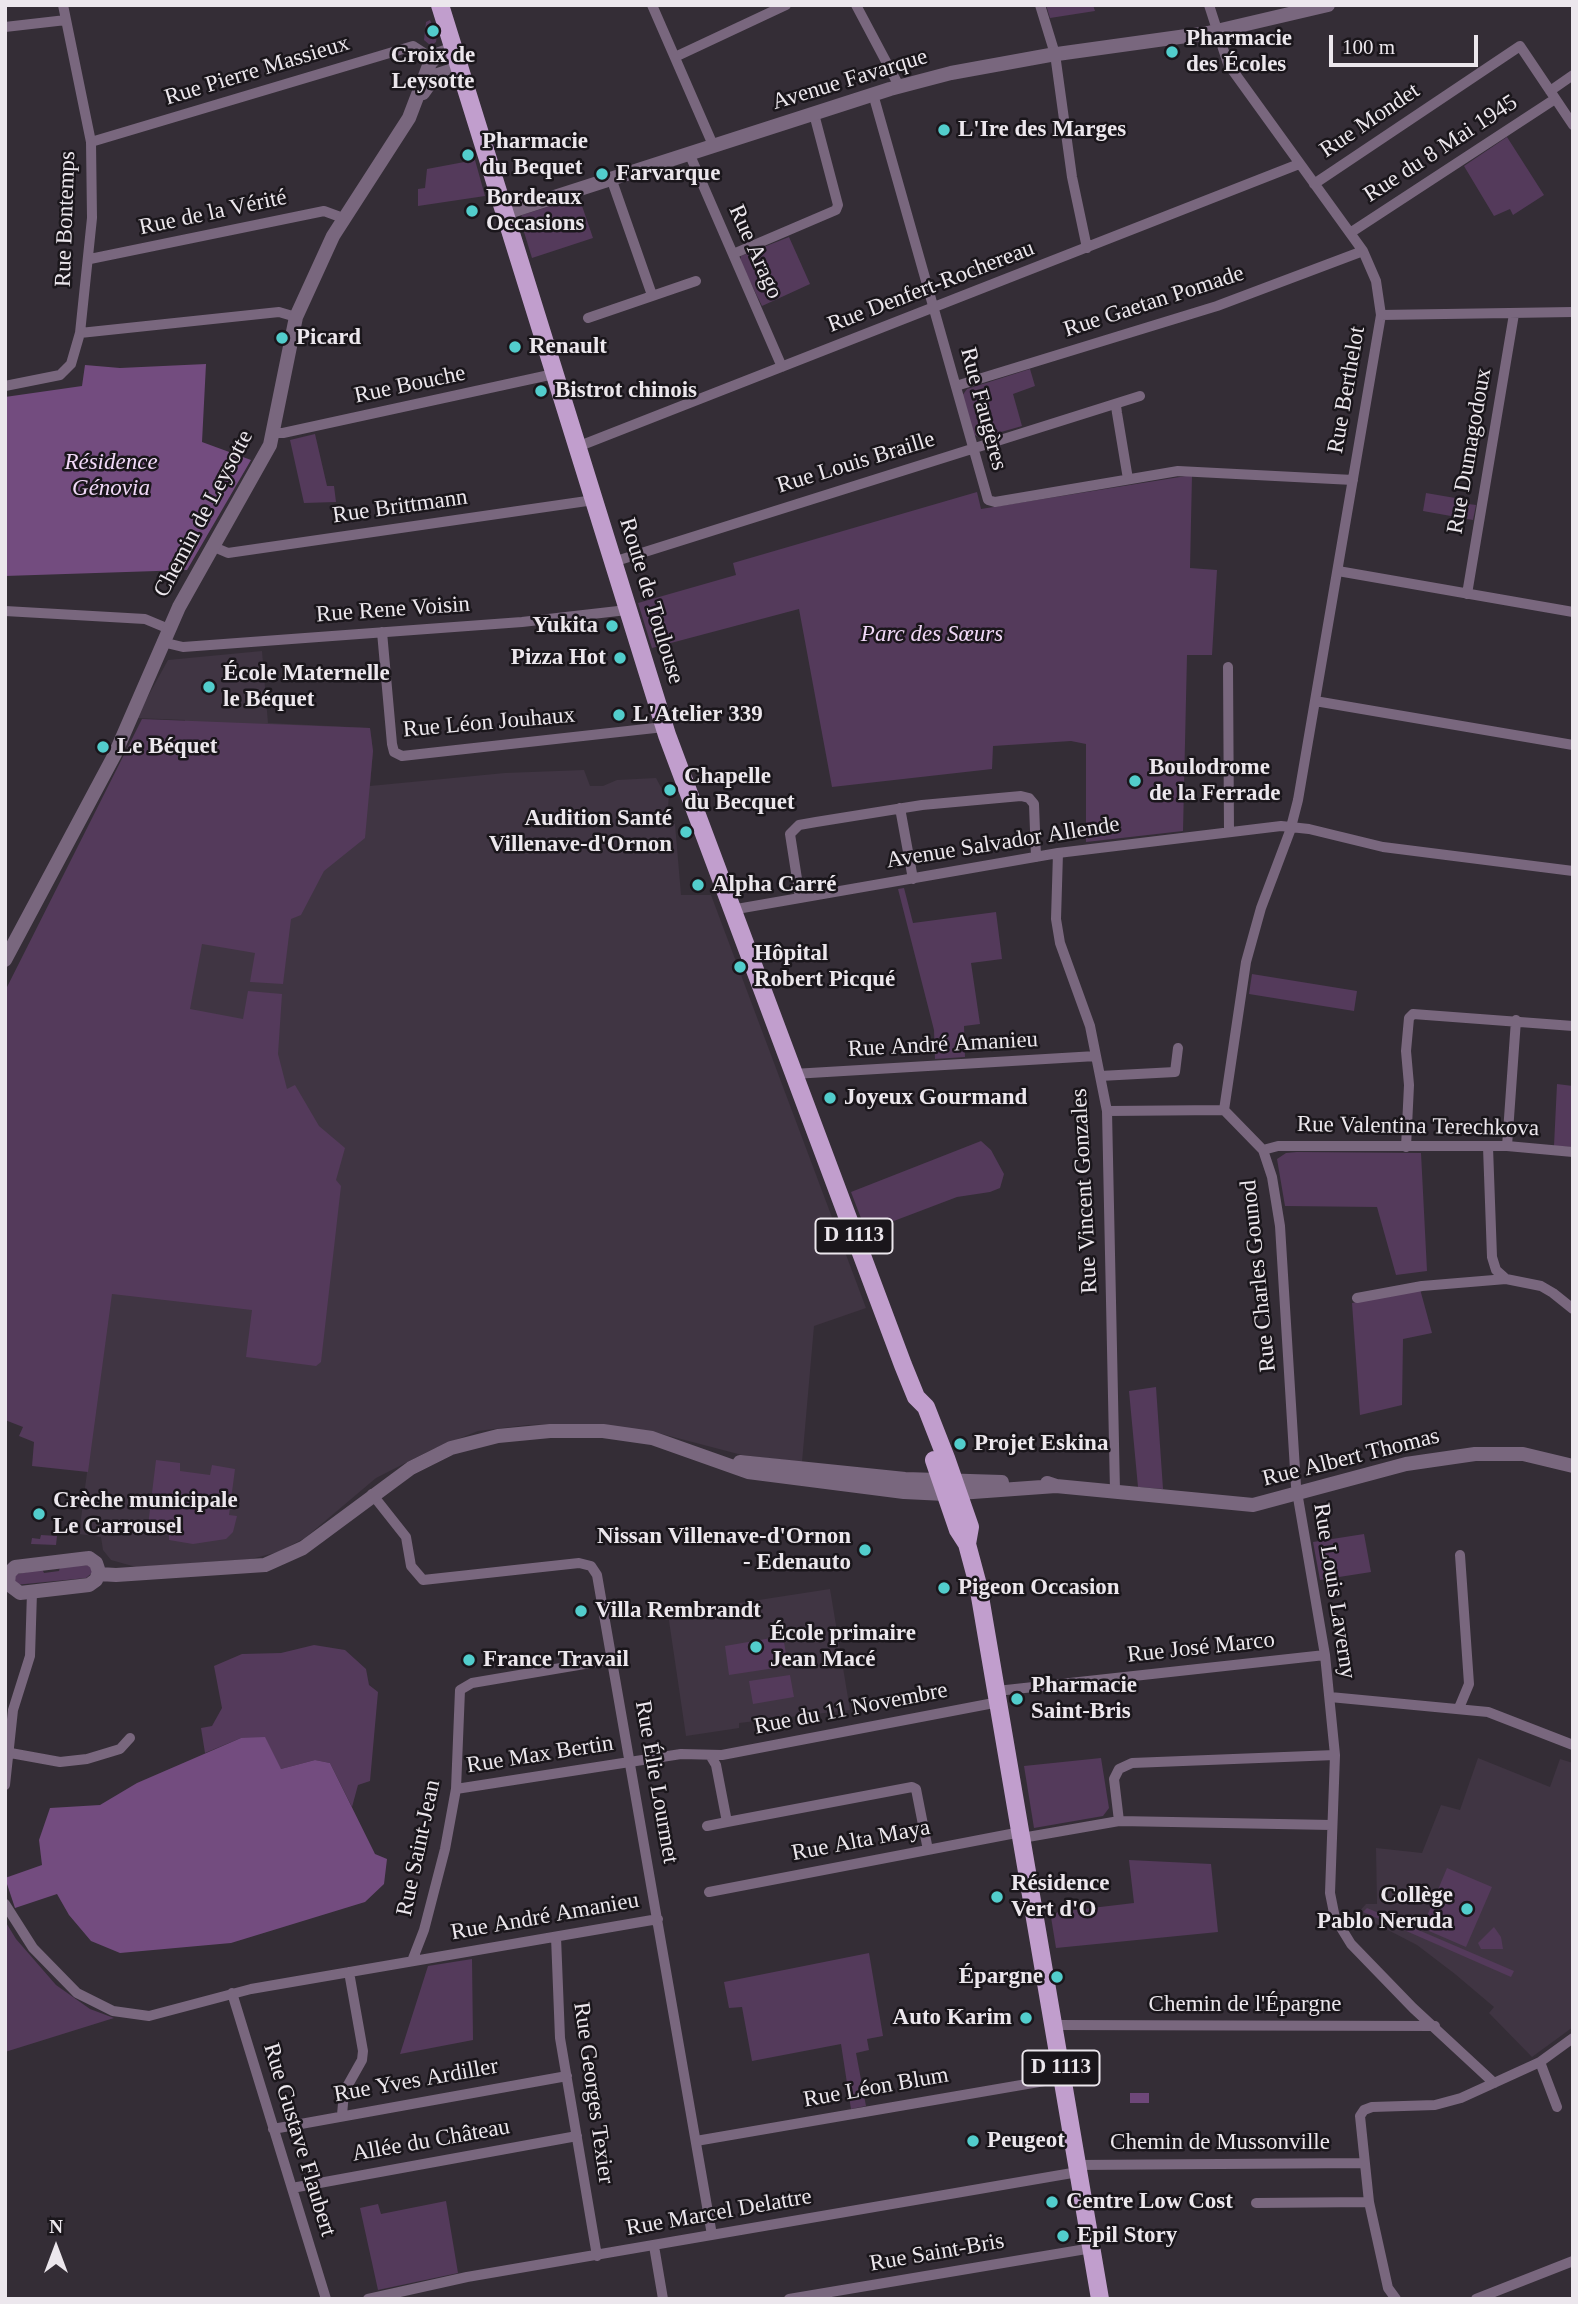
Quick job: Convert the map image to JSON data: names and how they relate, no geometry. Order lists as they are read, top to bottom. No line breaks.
{"streets":{"main road":["Route de Toulouse","D 1113"],"street":["Rue Pierre Massieux","Avenue Favarque","Rue Mondet","Rue du 8 Mai 1945","Rue de la Vérité","Rue Bontemps","Rue Arago","Rue Denfert-Rochereau","Rue Gaetan Pomade","Rue Bouche","Rue Berthelot","Rue Faugères","Rue Dumagodoux","Rue Louis Braille","Rue Brittmann","Chemin de Leysotte","Rue Rene Voisin","Rue Léon Jouhaux","Avenue Salvador Allende","Rue André Amanieu","Rue Valentina Terechkova","Rue Vincent Gonzales","Rue Charles Gounod","Rue Albert Thomas","Rue Louis Laverny","Rue José Marco","Rue du 11 Novembre","Rue Max Bertin","Rue Élie Lourmet","Rue Alta Maya","Rue Saint-Jean","Chemin de l'Épargne","Rue Yves Ardiller","Rue Léon Blum","Rue Georges Texier","Rue Gustave Flaubert","Allée du Château","Chemin de Mussonville","Rue Marcel Delattre","Rue Saint-Bris"]},"crossings":[["Rue Pierre Massieux","Rue Bontemps"],["Rue Pierre Massieux","Chemin de Leysotte"],["Avenue Favarque","Rue Arago"],["Avenue Favarque","Rue Berthelot"],["Avenue Favarque","Rue Faugères"],["Avenue Favarque","Route de Toulouse"],["Rue Mondet","Rue du 8 Mai 1945"],["Rue Mondet","Rue Berthelot"],["Rue du 8 Mai 1945","Rue Berthelot"],["Rue de la Vérité","Rue Bontemps"],["Rue de la Vérité","Chemin de Leysotte"],["Rue Arago","Rue Denfert-Rochereau"],["Rue Denfert-Rochereau","Rue Berthelot"],["Rue Denfert-Rochereau","Rue Faugères"],["Rue Denfert-Rochereau","Route de Toulouse"],["Rue Gaetan Pomade","Rue Berthelot"],["Rue Gaetan Pomade","Rue Faugères"],["Rue Bouche","Chemin de Leysotte"],["Rue Bouche","Route de Toulouse"],["Rue Berthelot","Rue Faugères"],["Rue Berthelot","Avenue Salvador Allende"],["Rue Faugères","Rue Louis Braille"],["Rue Louis Braille","Route de Toulouse"],["Rue Brittmann","Chemin de Leysotte"],["Rue Brittmann","Route de Toulouse"],["Chemin de Leysotte","Rue Rene Voisin"],["Route de Toulouse","Rue Rene Voisin"],["Route de Toulouse","Rue Léon Jouhaux"],["Route de Toulouse","Avenue Salvador Allende"],["Route de Toulouse","Rue André Amanieu"],["Route de Toulouse","Rue Albert Thomas"],["Route de Toulouse","Rue José Marco"],["Route de Toulouse","Rue du 11 Novembre"],["Route de Toulouse","Rue Alta Maya"],["Route de Toulouse","Chemin de l'Épargne"],["Route de Toulouse","Rue Léon Blum"],["Route de Toulouse","Chemin de Mussonville"],["Route de Toulouse","Rue Marcel Delattre"],["Route de Toulouse","Rue Saint-Bris"],["Rue Rene Voisin","Rue Léon Jouhaux"],["Avenue Salvador Allende","Rue Vincent Gonzales"],["Rue André Amanieu","Rue Vincent Gonzales"],["Rue André Amanieu","Rue Élie Lourmet"],["Rue André Amanieu","Rue Saint-Jean"],["Rue André Amanieu","Rue Georges Texier"],["Rue André Amanieu","Rue Gustave Flaubert"],["Rue Valentina Terechkova","Rue Charles Gounod"],["Rue Vincent Gonzales","Rue Albert Thomas"],["Rue Charles Gounod","Rue Albert Thomas"],["Rue Charles Gounod","Rue Louis Laverny"],["Rue Albert Thomas","Rue Louis Laverny"],["Rue Albert Thomas","Rue Élie Lourmet"],["Rue Louis Laverny","Rue José Marco"],["Rue José Marco","Rue du 11 Novembre"],["Rue du 11 Novembre","Rue Max Bertin"],["Rue du 11 Novembre","Rue Élie Lourmet"],["Rue Max Bertin","Rue Élie Lourmet"],["Rue Max Bertin","Rue Saint-Jean"],["Rue Élie Lourmet","Rue Saint-Jean"],["Rue Élie Lourmet","Rue Léon Blum"],["Rue Élie Lourmet","Rue Marcel Delattre"],["Rue Yves Ardiller","Rue Georges Texier"],["Rue Yves Ardiller","Rue Gustave Flaubert"],["Rue Georges Texier","Allée du Château"],["Rue Georges Texier","Rue Marcel Delattre"],["Rue Gustave Flaubert","Allée du Château"],["Chemin de Mussonville","Rue Marcel Delattre"]],"parks":["Résidence Génovia","Parc des Sœurs"],"places":["Croix de Leysotte","Pharmacie des Écoles","L'Ire des Marges","Pharmacie du Bequet","Farvarque","Bordeaux Occasions","Picard","Renault","Bistrot chinois","Yukita","Pizza Hot","École Maternelle le Béquet","L'Atelier 339","Le Béquet","Boulodrome de la Ferrade","Chapelle du Becquet","Audition Santé Villenave-d'Ornon","Alpha Carré","Hôpital Robert Picqué","Joyeux Gourmand","Projet Eskina","Crèche municipale Le Carrousel","Nissan Villenave-d'Ornon - Edenauto","Pigeon Occasion","Villa Rembrandt","École primaire Jean Macé","France Travail","Pharmacie Saint-Bris","Résidence Vert d'O","Collège Pablo Neruda","Épargne","Auto Karim","Peugeot","Centre Low Cost","Epil Story"],"scale_bar":"100 m","north":"top"}
